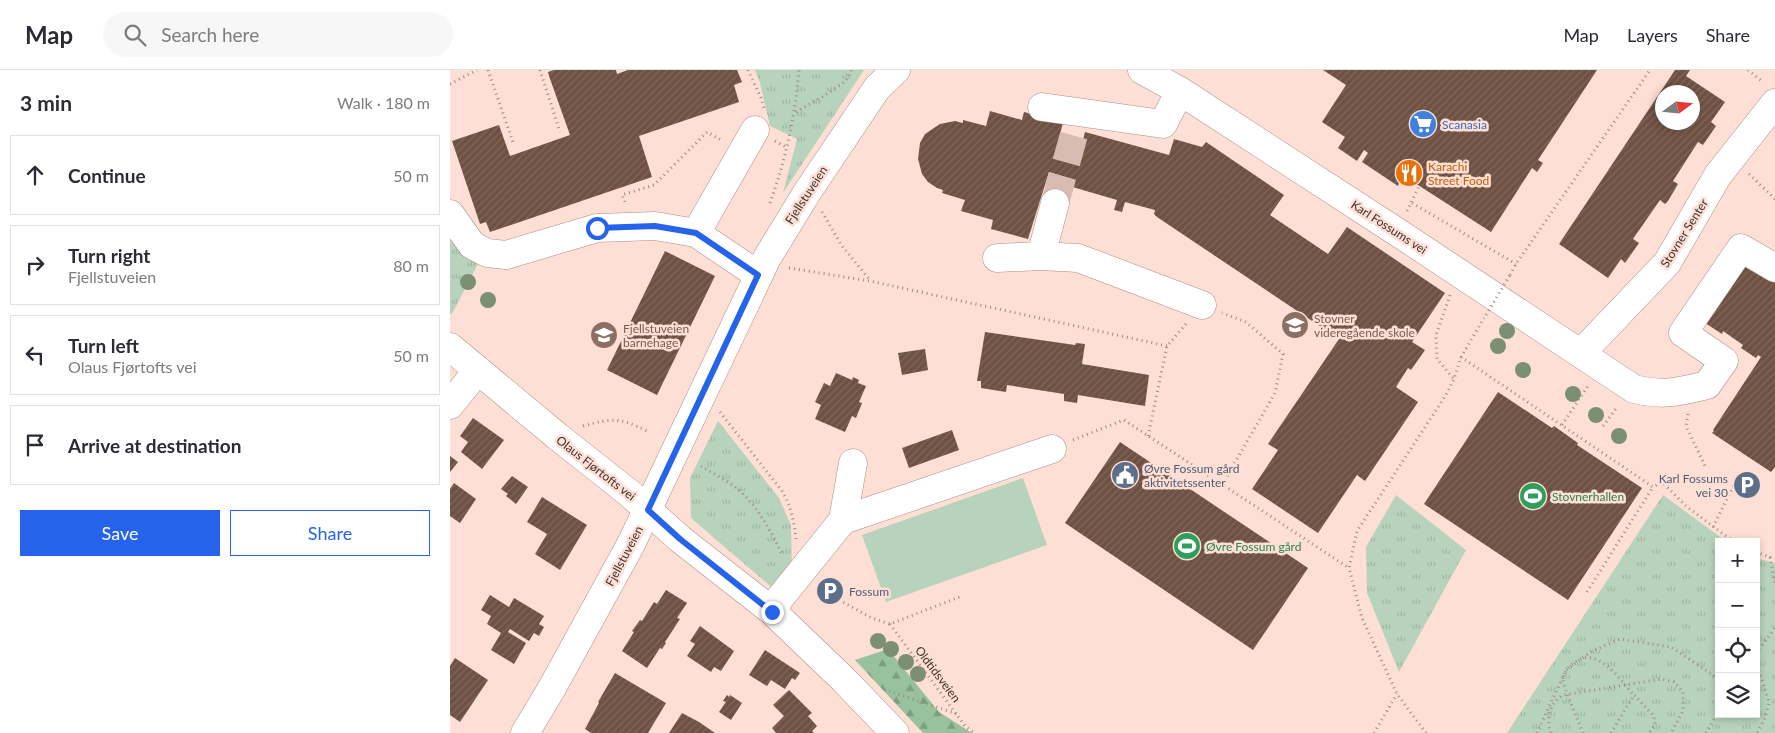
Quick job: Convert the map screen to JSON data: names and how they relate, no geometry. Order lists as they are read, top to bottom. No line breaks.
{"streets":{"street":["Fjellstuveien","Karl Fossums vei","Stovner Senter","Olaus Fjørtofts vei"],"path":["Oldtidsveien"]},"crossings":[["Fjellstuveien","Olaus Fjørtofts vei"],["Karl Fossums vei","Stovner Senter"]],"places":{"supermarket":["Scanasia"],"restaurant":["Karachi Street Food"],"school or university":["Stovner videregående skole","Fjellstuveien barnehage"],"public building":["Øvre Fossum gård aktivitetssenter"],"parking":["Karl Fossums vei 30","Fossum"],"sports":["Stovnerhallen","Øvre Fossum gård"]},"north":"right","page":{"header":"Map","search":"Search here","nav":["Map","Layers","Share"],"heading":["3 min","Walk · 180 m"],"list":[["Continue","50 m"],["Turn right","Fjellstuveien","80 m"],["Turn left","Olaus Fjørtofts vei","50 m"],"Arrive at destination"],"buttons":["Save","Share"],"map_buttons":["+","−"]}}
